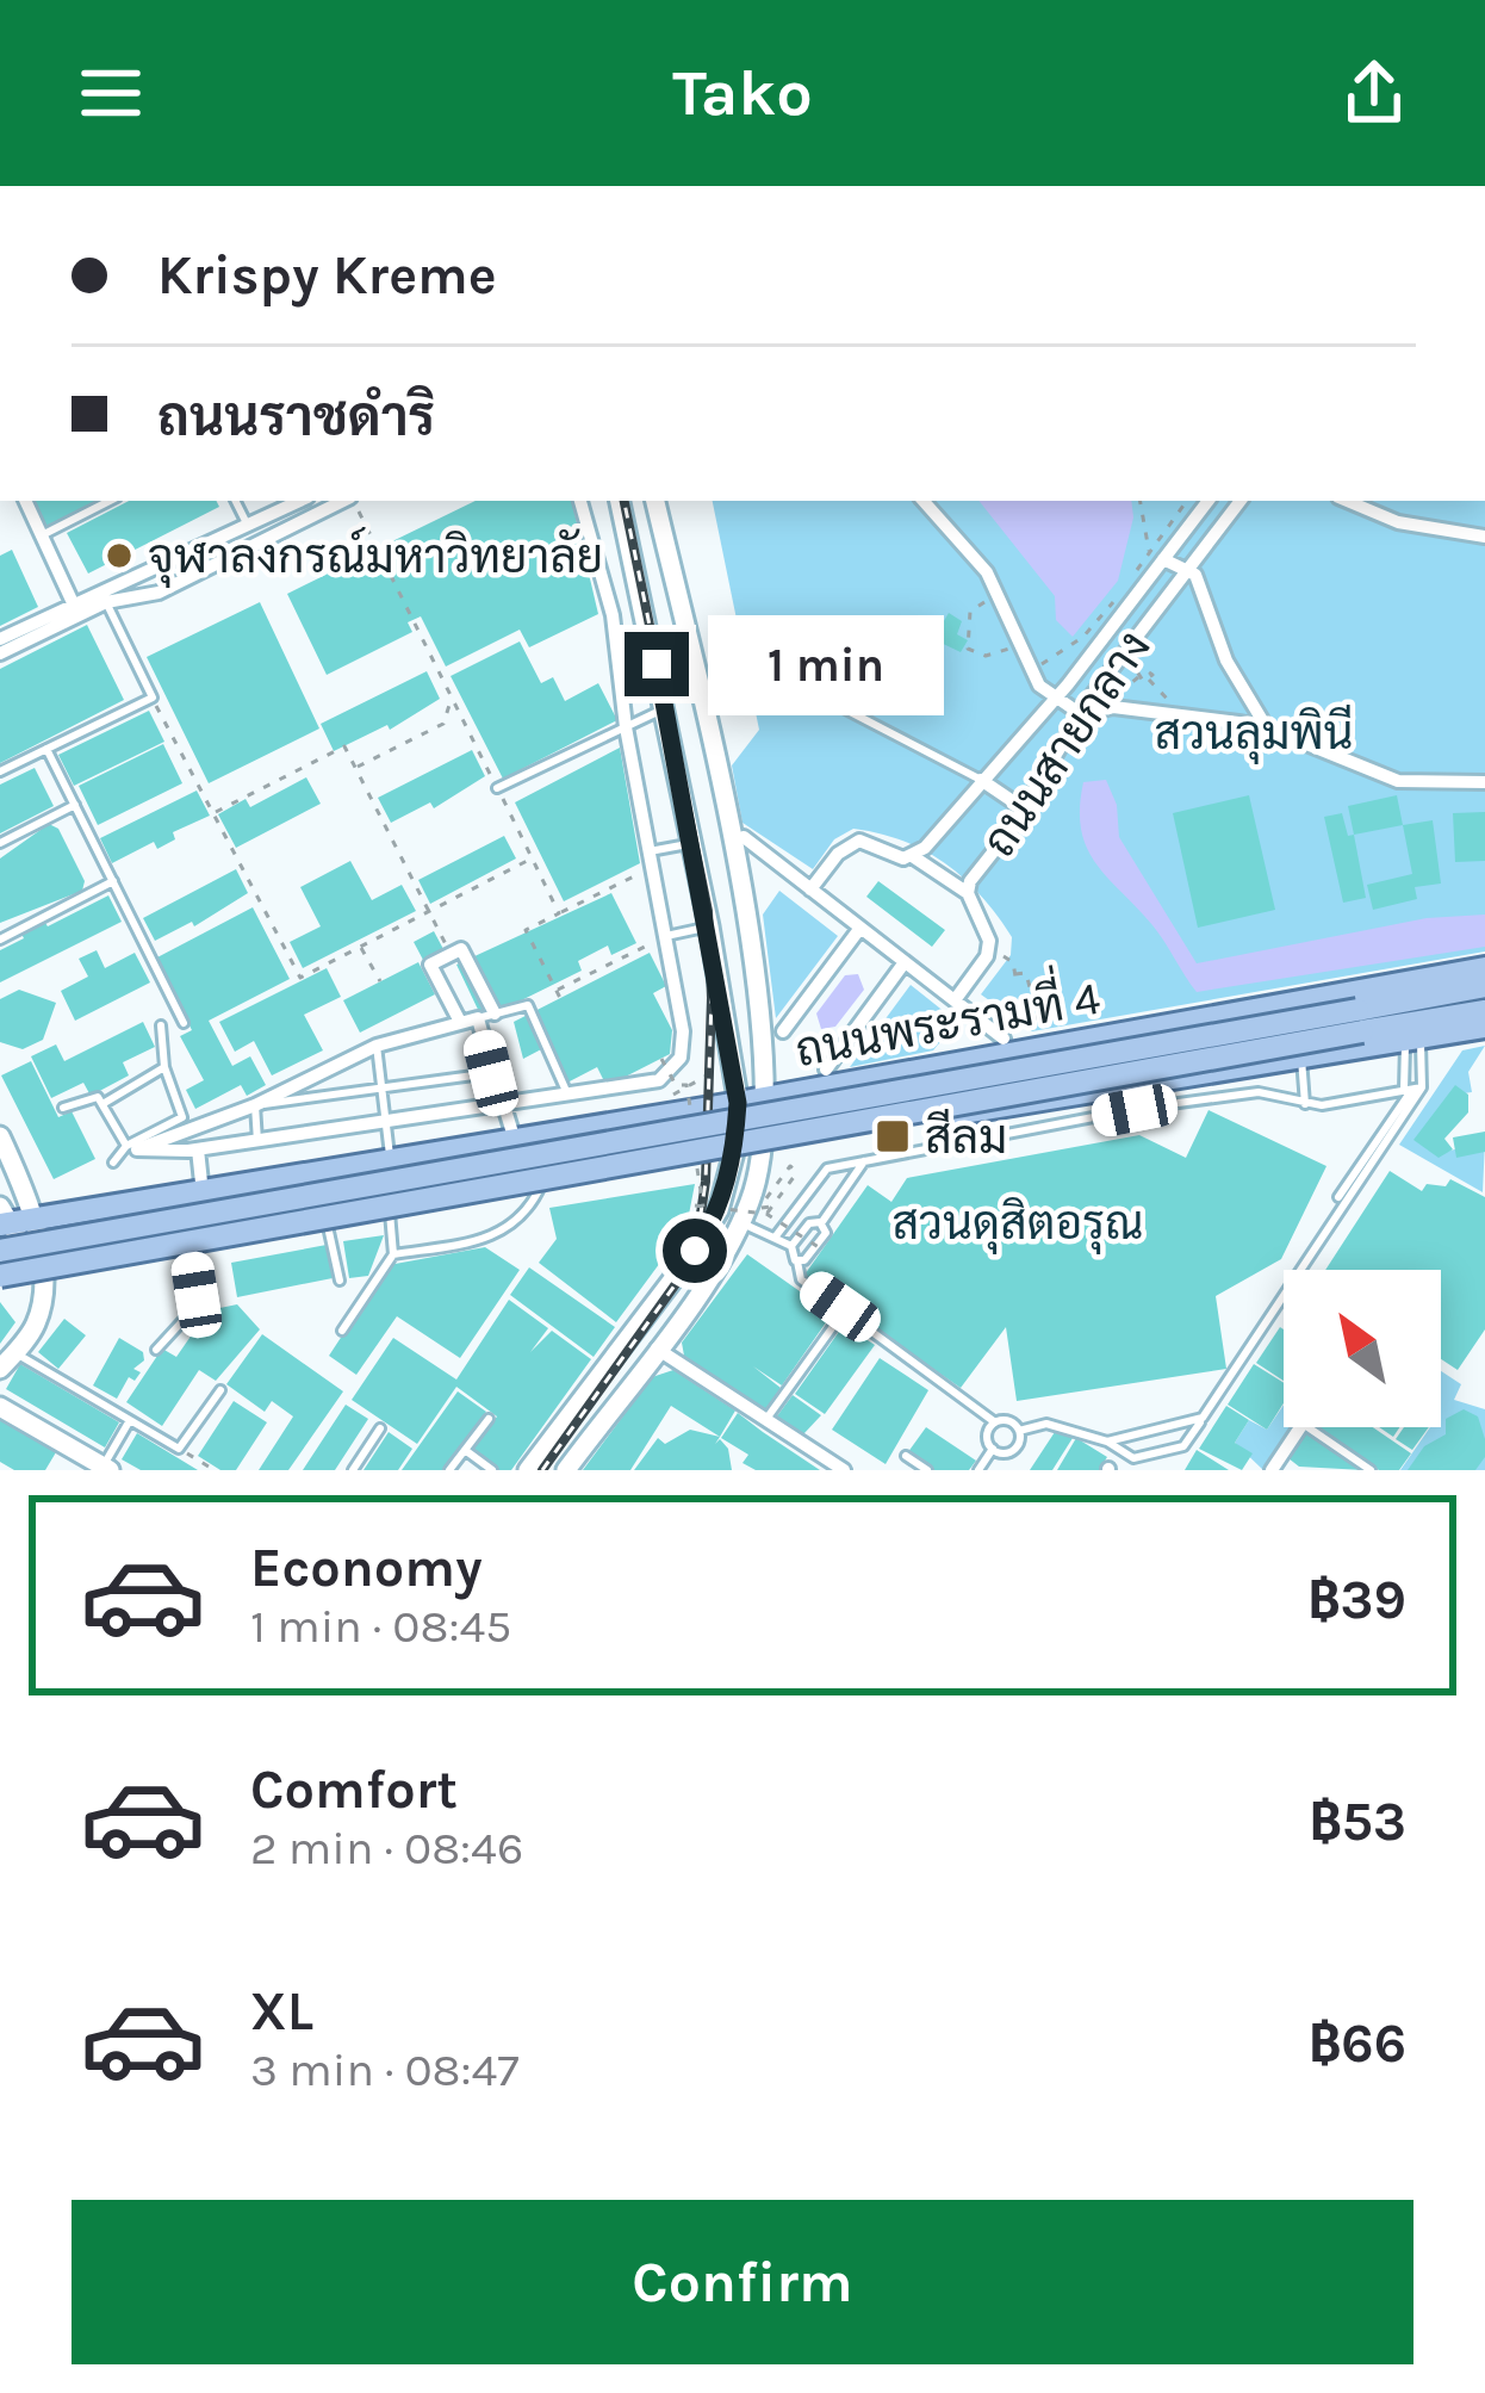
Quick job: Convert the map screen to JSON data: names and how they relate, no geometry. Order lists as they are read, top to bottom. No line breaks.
{"streets":{"main road":["ถนนพระรามที่ 4"],"street":["ถนนสายกลาง"]},"parks":["สวนลุมพินี","สวนดุสิตอรุณ"],"places":{"other":["จุฬาลงกรณ์มหาวิทยาลัย"],"transit":["สีลม"]},"north":"top left","page":{"header":"Tako","banner":["Krispy Kreme","ถนนราชดำริ"],"bubble":"1 min","list":[{"name":"Economy","note":"1 min · 08:45","value":"฿39"},{"name":"Comfort","note":"2 min · 08:46","value":"฿53"},{"name":"XL","note":"3 min · 08:47","value":"฿66"}],"buttons":"Confirm"}}
